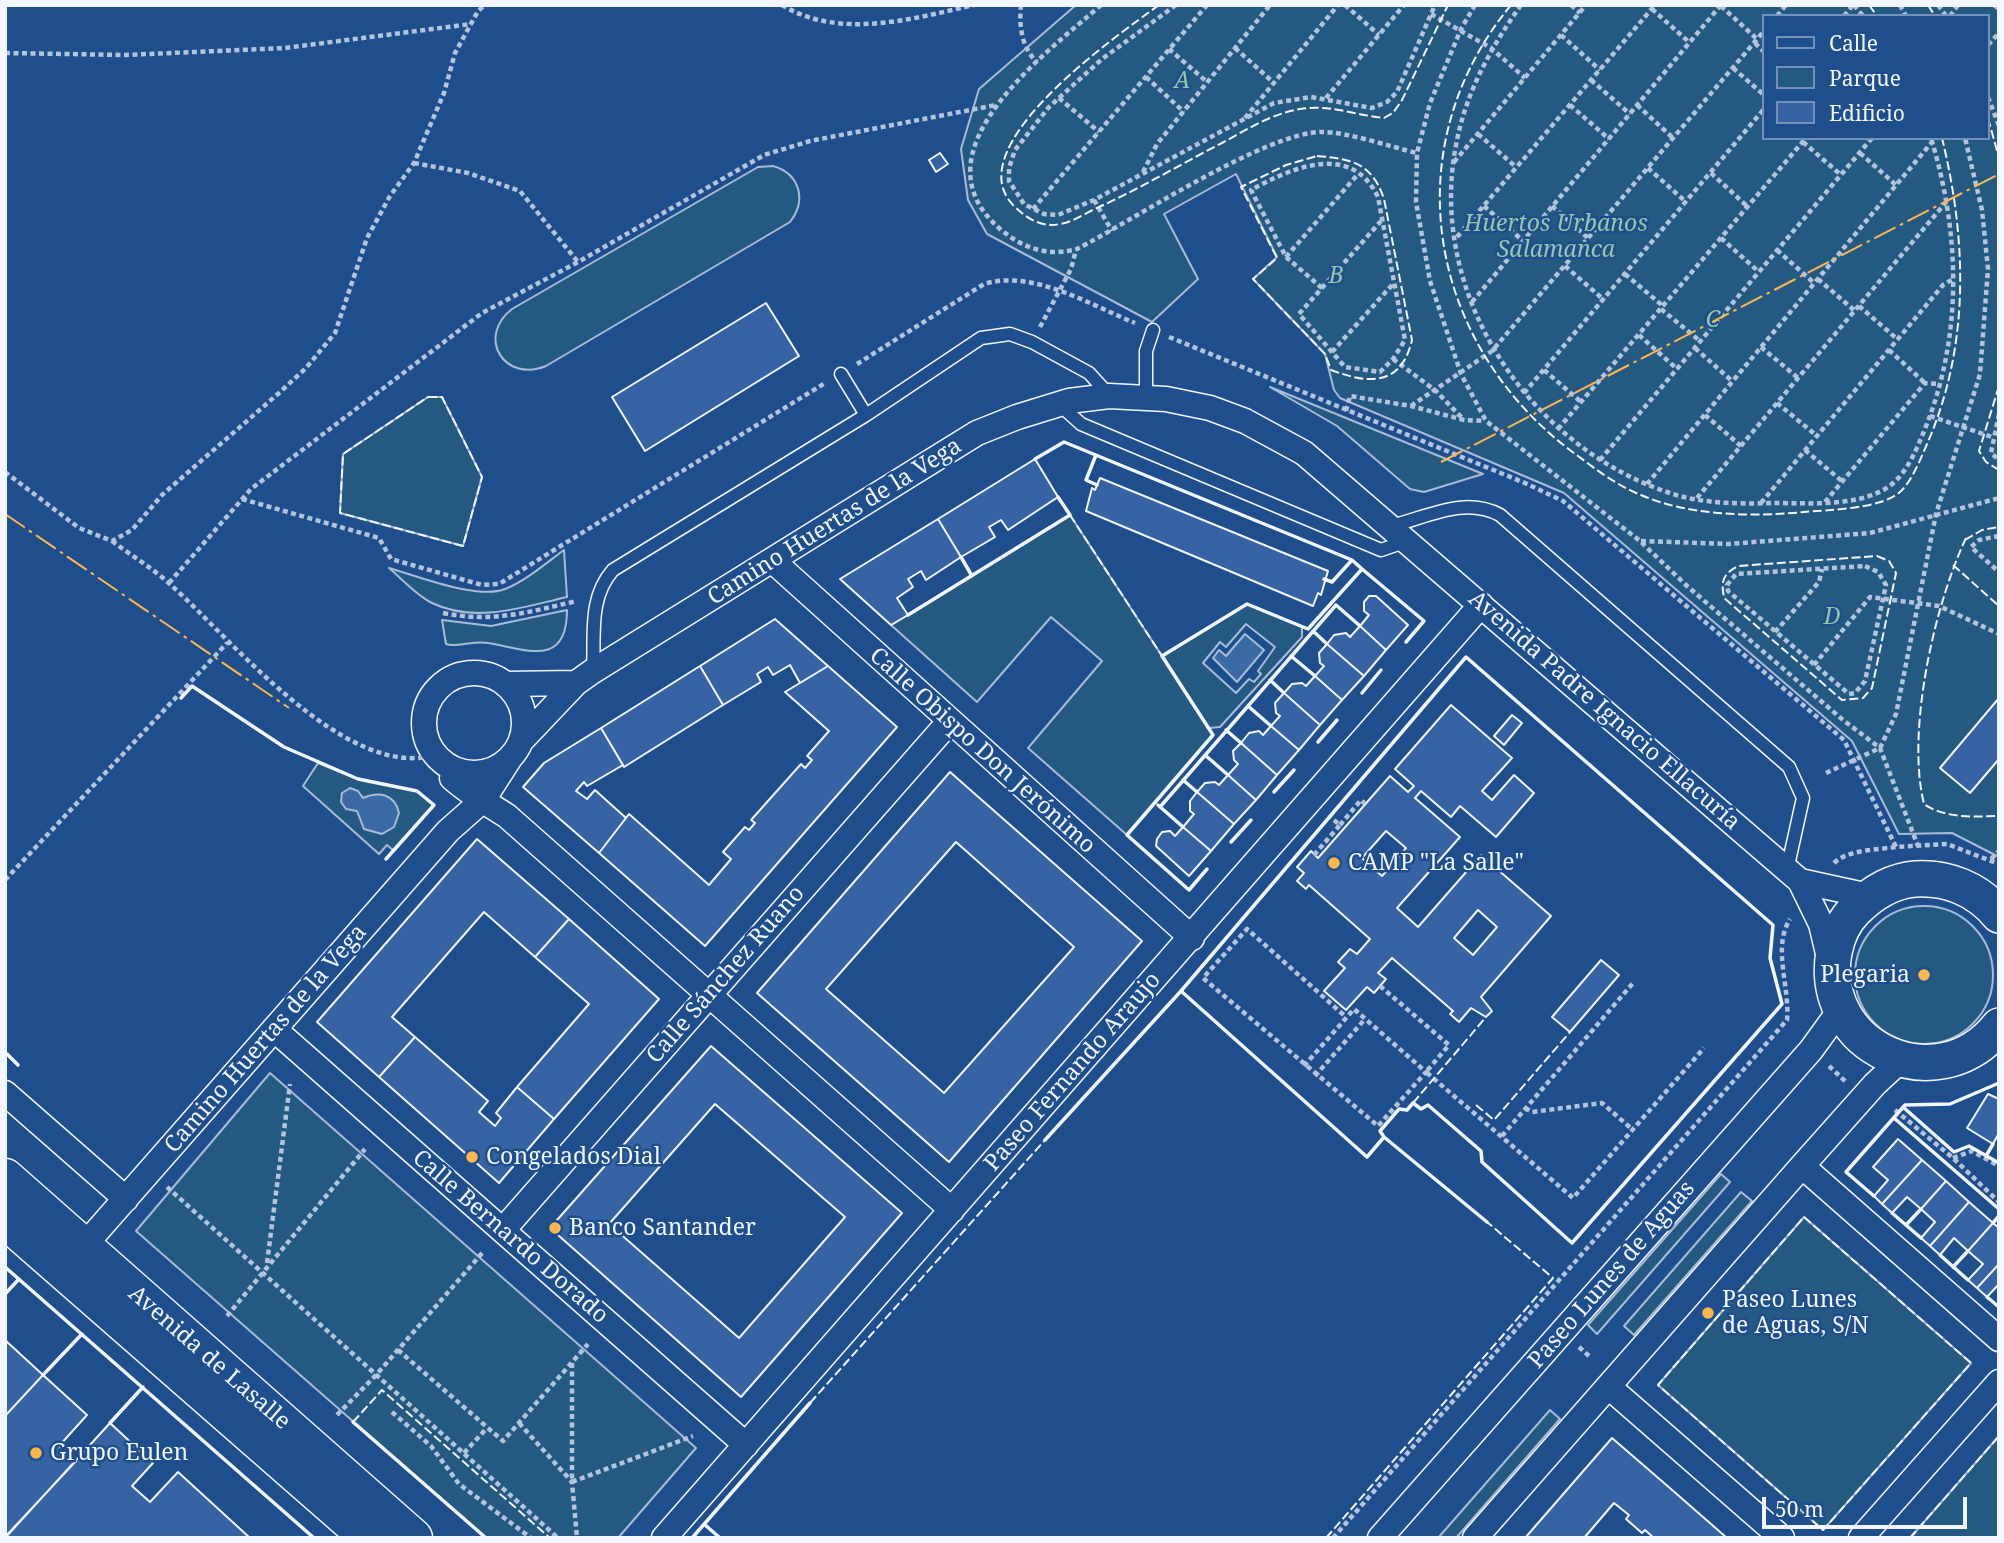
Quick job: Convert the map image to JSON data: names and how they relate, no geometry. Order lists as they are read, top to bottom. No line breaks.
{"streets":{"highway":["Avenida de Lasalle"],"street":["Camino Huertas de la Vega","Avenida Padre Ignacio Ellacuría","Calle Obispo Don Jerónimo","Calle Sánchez Ruano","Paseo Fernando Araujo","Calle Bernardo Dorado","Paseo Lunes de Aguas"]},"crossings":[["Camino Huertas de la Vega","Avenida Padre Ignacio Ellacuría"],["Camino Huertas de la Vega","Calle Obispo Don Jerónimo"],["Camino Huertas de la Vega","Calle Bernardo Dorado"],["Camino Huertas de la Vega","Avenida de Lasalle"],["Avenida Padre Ignacio Ellacuría","Paseo Fernando Araujo"],["Calle Obispo Don Jerónimo","Calle Sánchez Ruano"],["Calle Obispo Don Jerónimo","Paseo Fernando Araujo"],["Calle Sánchez Ruano","Calle Bernardo Dorado"],["Paseo Fernando Araujo","Calle Bernardo Dorado"]],"parks":["A","Huertos Urbanos Salamanca","B","C","D"],"places":["CAMP \"La Salle\"","Plegaria","Congelados Dial","Banco Santander","Paseo Lunes de Aguas, S/N","Grupo Eulen"],"legend":["Calle","Parque","Edificio"],"scale_bar":"50 m"}
